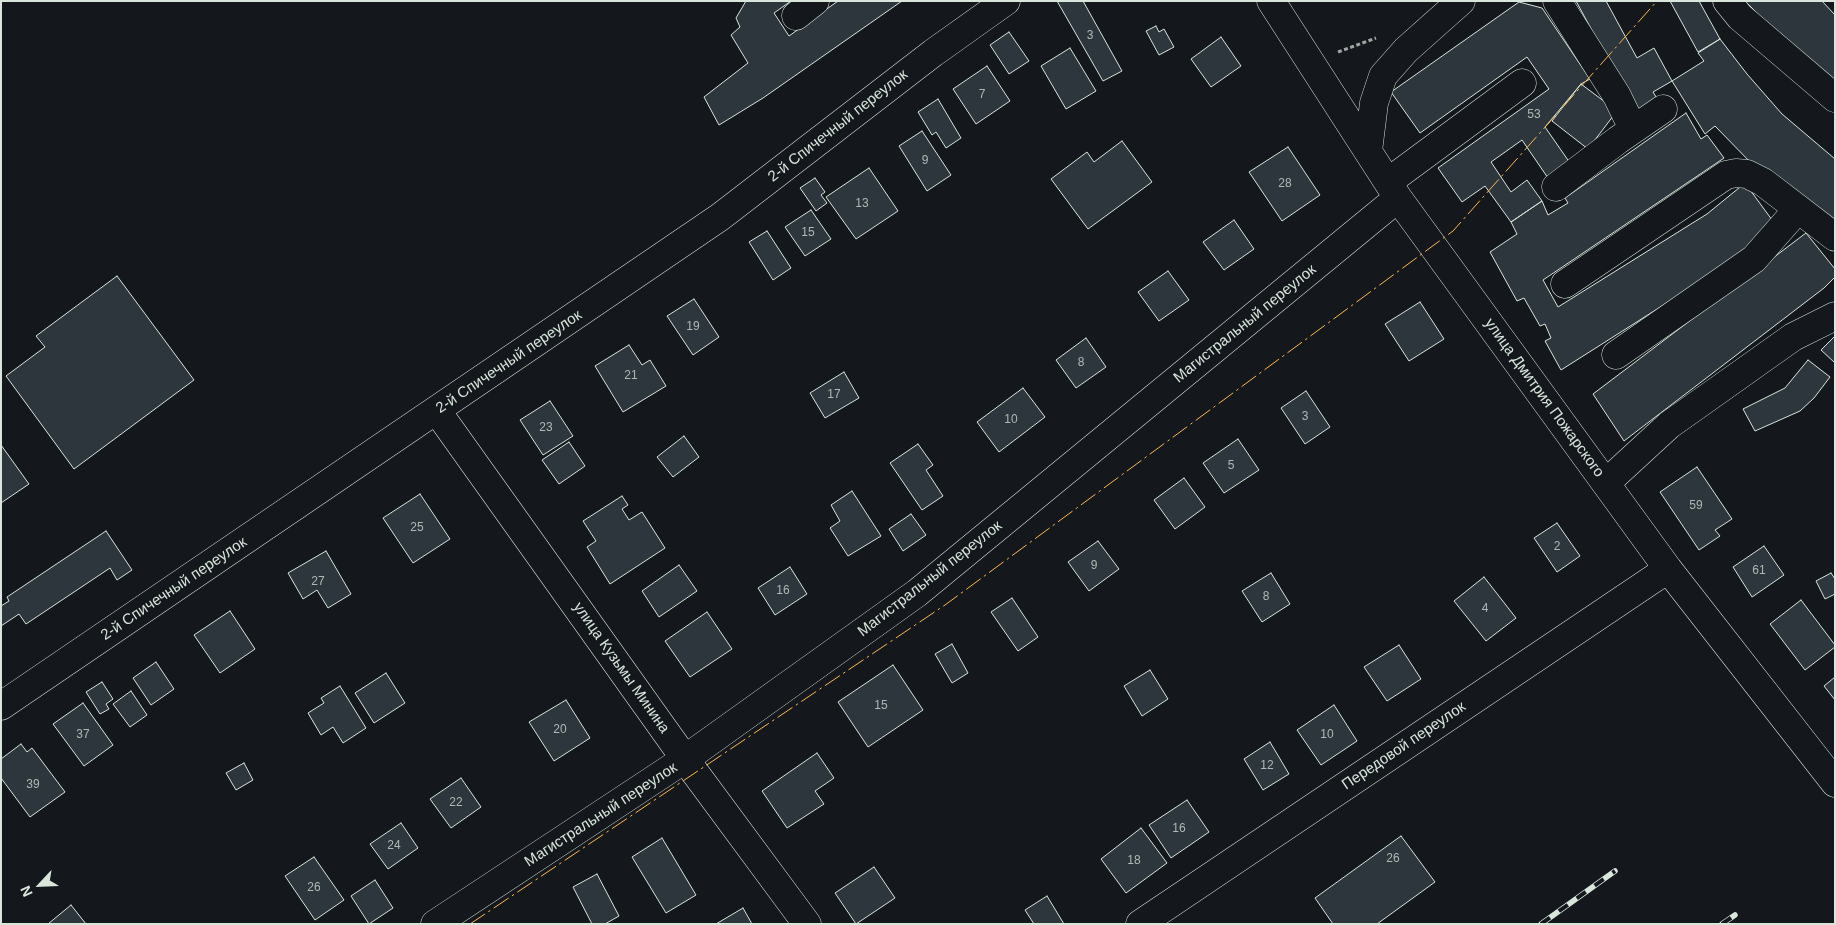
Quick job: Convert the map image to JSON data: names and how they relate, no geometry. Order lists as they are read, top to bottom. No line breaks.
{"streets":{"street":["2-й Спичечный переулок","Магистральный переулок","улица Дмитрия Пожарского","улица Кузьмы Минина","Передовой переулок"]},"crossings":[["2-й Спичечный переулок","улица Кузьмы Минина"],["Магистральный переулок","улица Дмитрия Пожарского"],["Магистральный переулок","улица Кузьмы Минина"],["улица Дмитрия Пожарского","Передовой переулок"]],"house_numbers":["3","7","53","9","28","13","15","19","8","21","17","3","10","23","5","59","25","2","9","61","27","16","8","4","15","20","37","10","12","39","22","16","24","26","18","26"],"north":"bottom left"}
